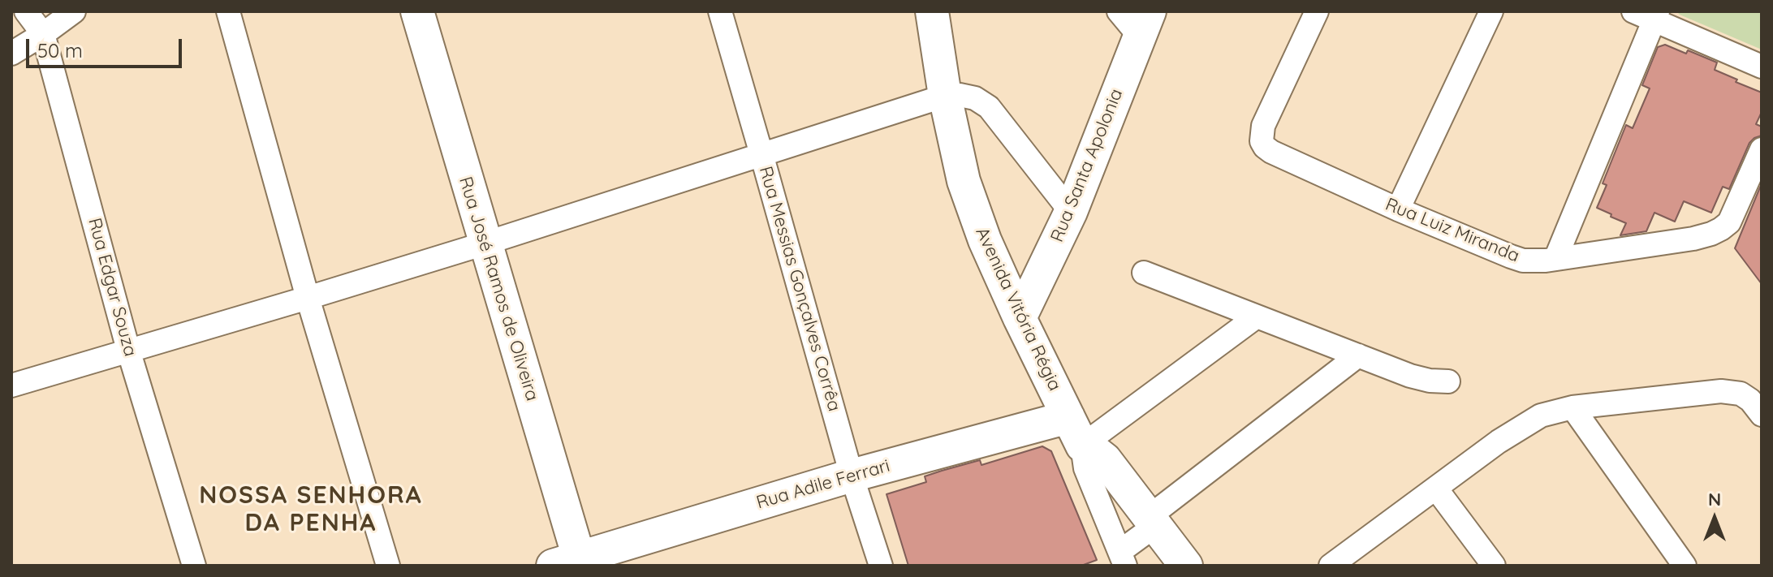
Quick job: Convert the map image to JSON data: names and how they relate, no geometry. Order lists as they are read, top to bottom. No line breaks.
{"streets":{"street":["Rua Santa Apolonia","Rua Luiz Miranda","Rua Edgar Souza","Rua José Ramos de Oliveira","Rua Messias Gonçalves Corrêa","Avenida Vitória Régia","Rua Adile Ferrari"]},"crossings":[["Rua Santa Apolonia","Avenida Vitória Régia"],["Rua José Ramos de Oliveira","Rua Adile Ferrari"],["Rua Messias Gonçalves Corrêa","Rua Adile Ferrari"],["Avenida Vitória Régia","Rua Adile Ferrari"]],"districts":["NOSSA SENHORA DA PENHA"],"scale_bar":"50 m","north":"top"}
